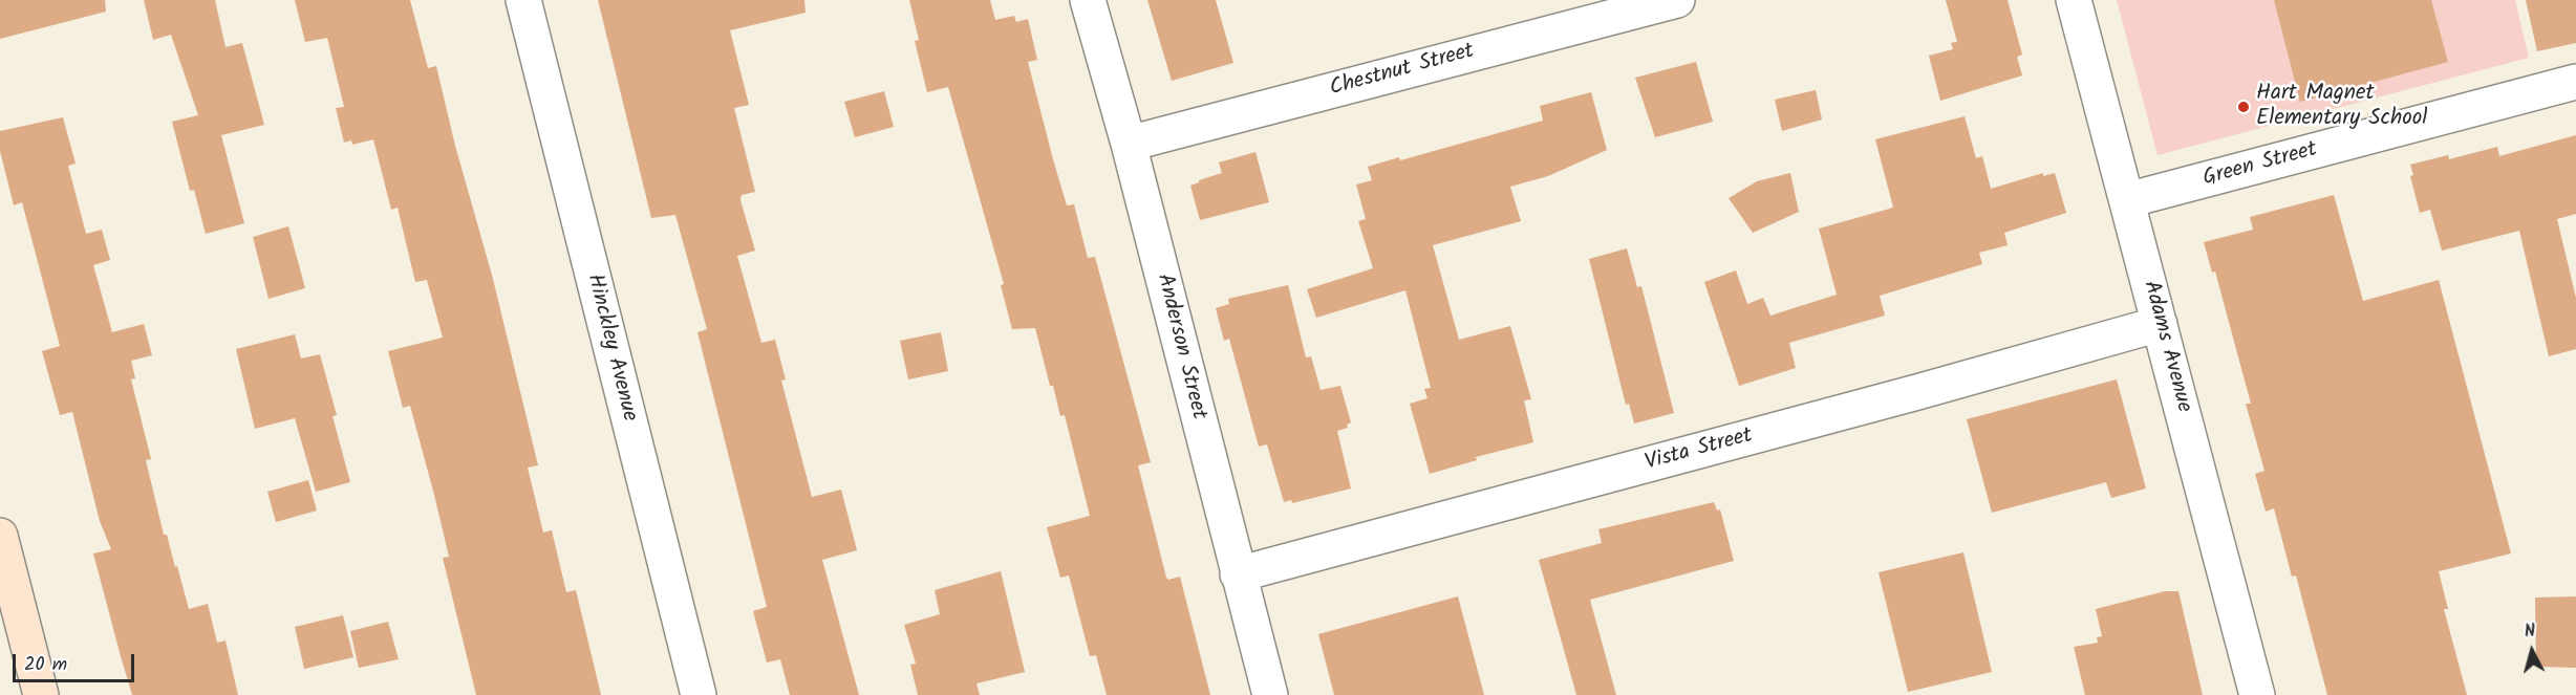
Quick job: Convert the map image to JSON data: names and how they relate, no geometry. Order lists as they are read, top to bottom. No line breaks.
{"streets":{"street":["Chestnut Street","Green Street","Anderson Street","Adams Avenue","Hinckley Avenue","Vista Street"]},"crossings":[["Chestnut Street","Anderson Street"],["Green Street","Adams Avenue"],["Anderson Street","Vista Street"],["Adams Avenue","Vista Street"]],"places":["Hart Magnet Elementary School"],"scale_bar":"20 m","north":"top"}
